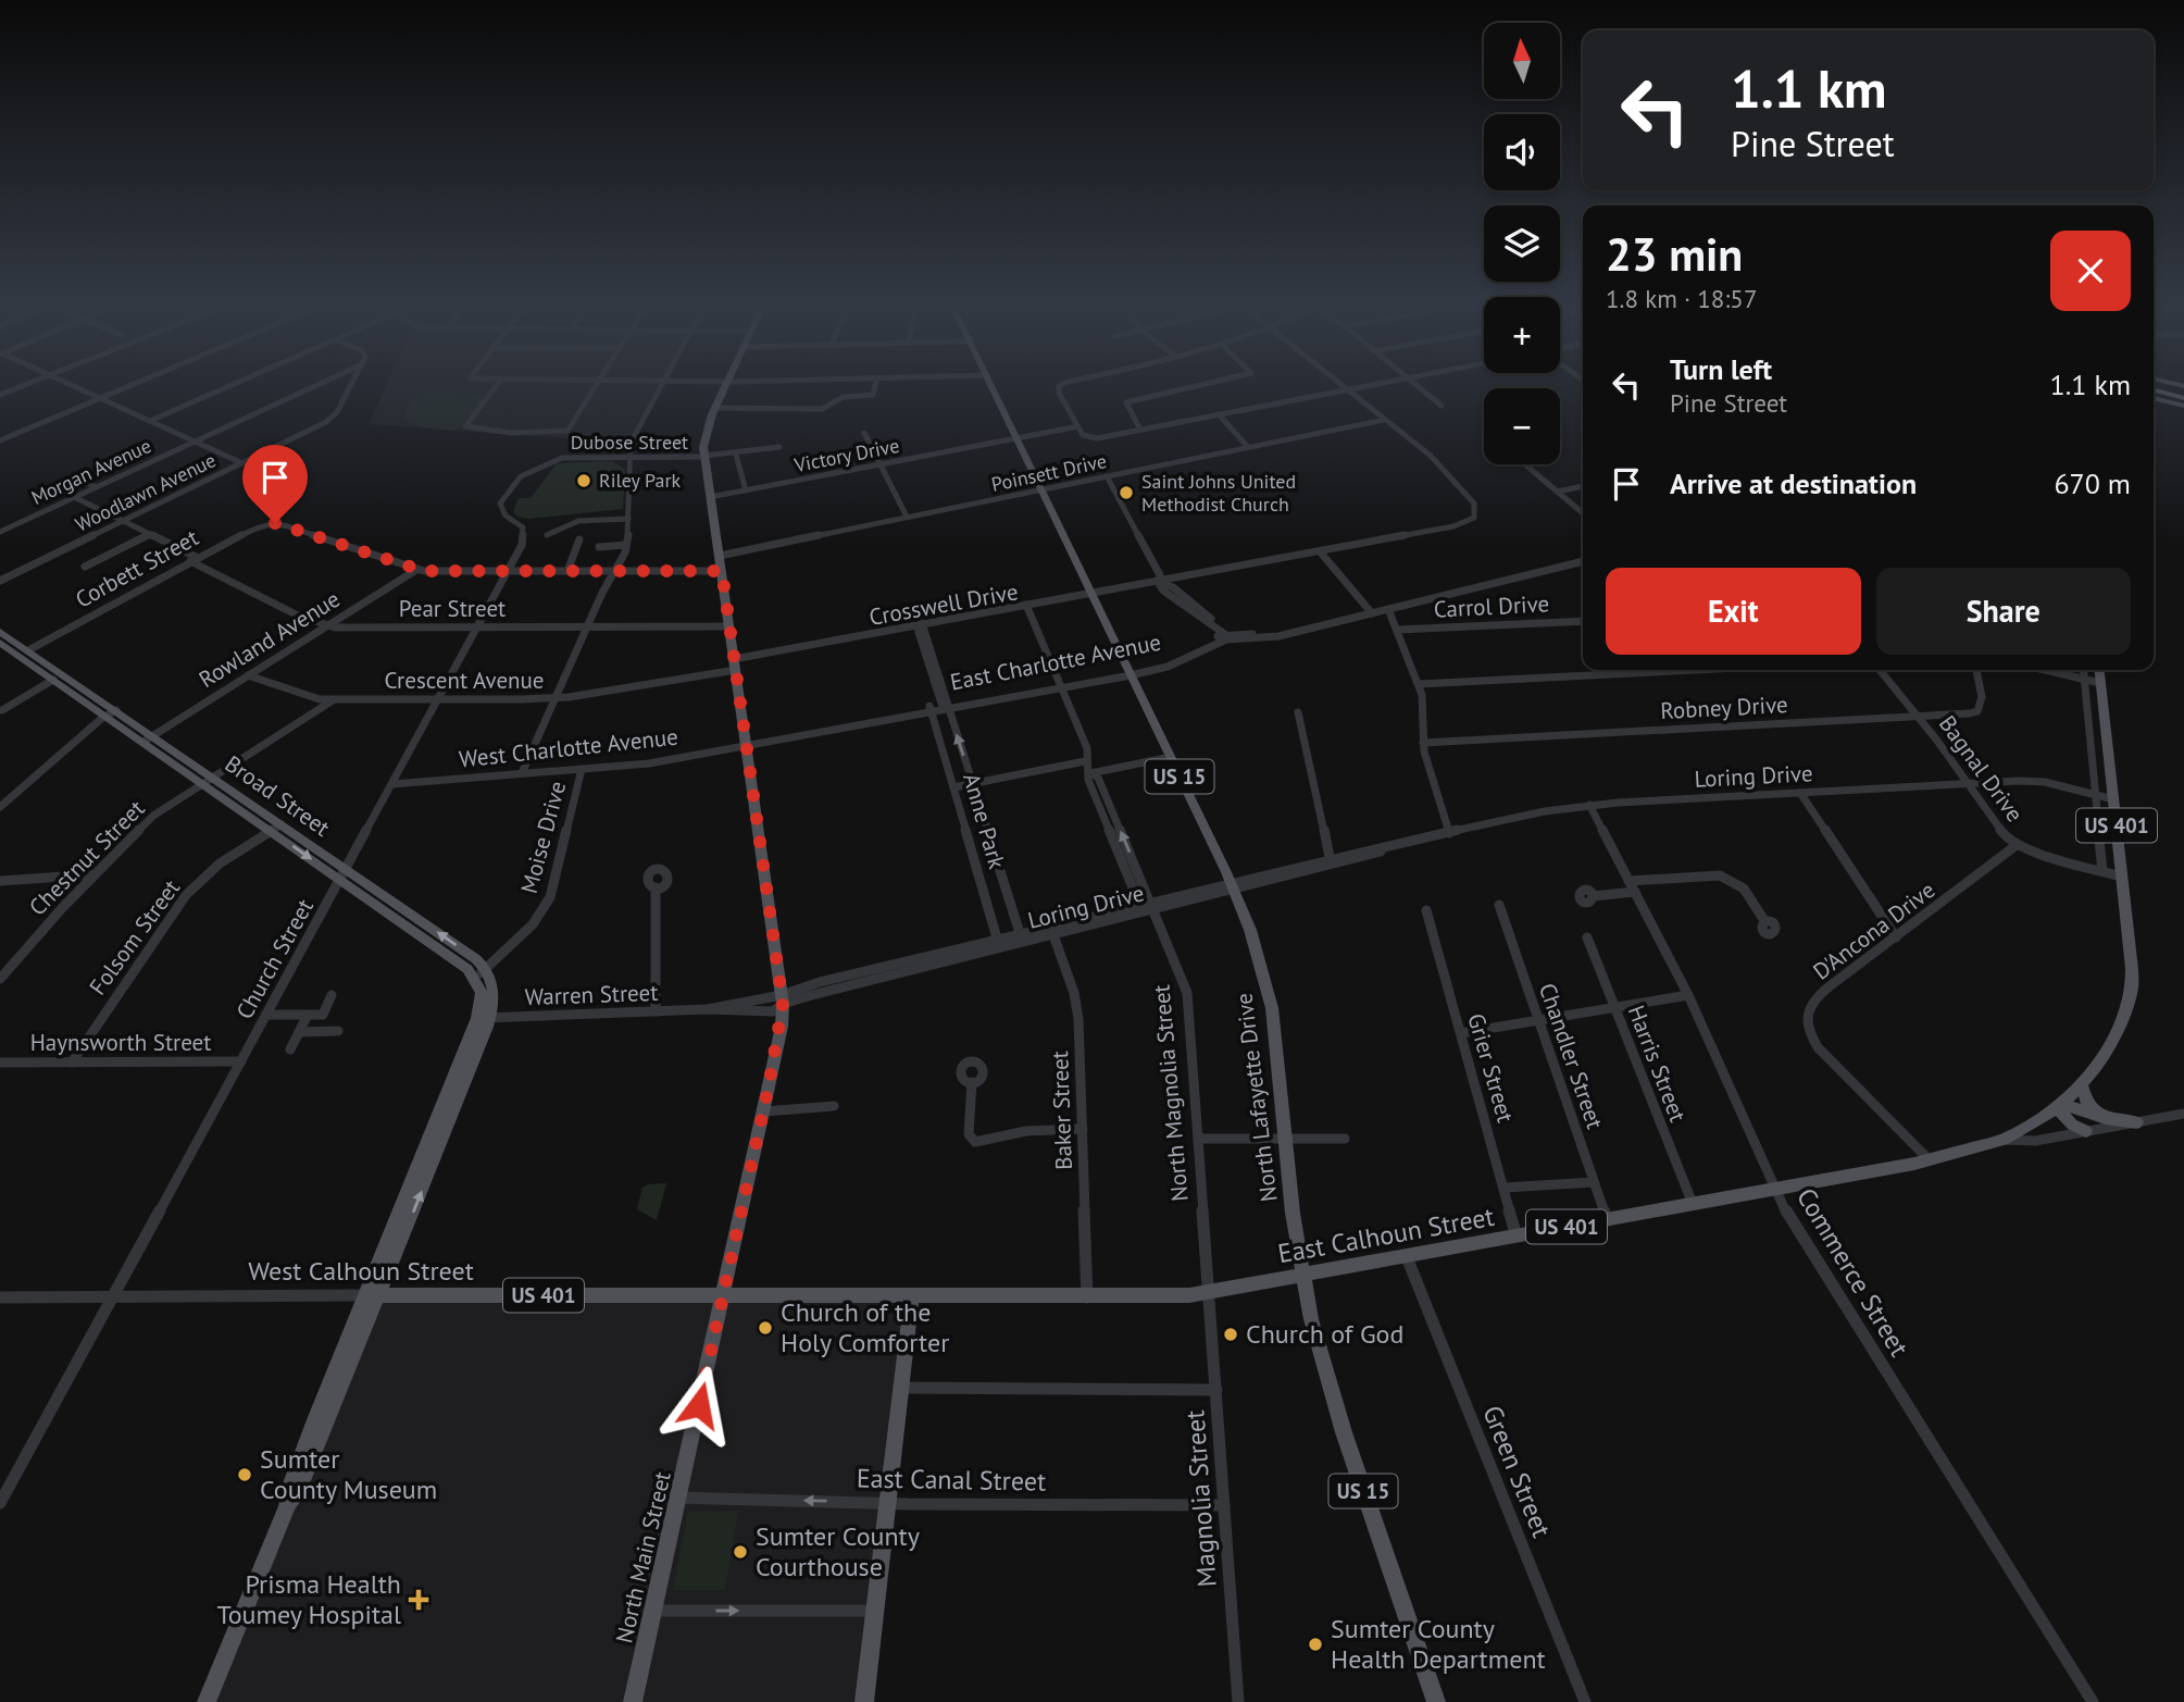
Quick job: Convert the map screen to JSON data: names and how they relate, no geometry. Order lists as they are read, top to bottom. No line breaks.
{"streets":{"main road":["US 15","Broad Street","US 401","North Lafayette Drive","East Calhoun Street","West Calhoun Street","North Main Street"],"street":["Dubose Street","Victory Drive","Morgan Avenue","Poinsett Drive","Woodlawn Avenue","Corbett Street","Crosswell Drive","Carrol Drive","Pear Street","Rowland Avenue","East Charlotte Avenue","Crescent Avenue","Robney Drive","West Charlotte Avenue","Bagnal Drive","Loring Drive","Anne Park","Moise Drive","Chestnut Street","D'Ancona Drive","Folsom Street","Church Street","Warren Street","Haynsworth Street","Chandler Street","Harris Street","Grier Street","North Magnolia Street","Baker Street","Commerce Street","Green Street","East Canal Street","Magnolia Street"]},"crossings":[["Dubose Street","Church Street"],["Dubose Street","North Main Street"],["Victory Drive","North Lafayette Drive"],["Victory Drive","North Main Street"],["Morgan Avenue","Pear Street"],["Poinsett Drive","Crosswell Drive"],["Poinsett Drive","North Lafayette Drive"],["Poinsett Drive","North Main Street"],["Woodlawn Avenue","Pear Street"],["Corbett Street","Pear Street"],["Corbett Street","Rowland Avenue"],["Corbett Street","Broad Street"],["Crosswell Drive","Crescent Avenue"],["Crosswell Drive","Anne Park"],["Crosswell Drive","North Magnolia Street"],["Crosswell Drive","North Lafayette Drive"],["Crosswell Drive","North Main Street"],["Pear Street","Rowland Avenue"],["Pear Street","Church Street"],["Pear Street","North Main Street"],["Rowland Avenue","Crescent Avenue"],["Rowland Avenue","Broad Street"],["East Charlotte Avenue","West Charlotte Avenue"],["East Charlotte Avenue","Anne Park"],["East Charlotte Avenue","North Magnolia Street"],["East Charlotte Avenue","North Lafayette Drive"],["East Charlotte Avenue","North Main Street"],["Crescent Avenue","Church Street"],["Crescent Avenue","North Main Street"],["Robney Drive","Bagnal Drive"],["West Charlotte Avenue","Moise Drive"],["West Charlotte Avenue","Church Street"],["West Charlotte Avenue","North Main Street"],["Bagnal Drive","Loring Drive"],["Bagnal Drive","US 401"],["Bagnal Drive","D'Ancona Drive"],["Loring Drive","Anne Park"],["Loring Drive","US 401"],["Loring Drive","Warren Street"],["Loring Drive","North Magnolia Street"],["Loring Drive","North Lafayette Drive"],["Loring Drive","Baker Street"],["Loring Drive","Commerce Street"],["Loring Drive","North Main Street"],["Broad Street","Moise Drive"],["Broad Street","Chestnut Street"],["Broad Street","Folsom Street"],["Broad Street","Church Street"],["US 401","East Calhoun Street"],["D'Ancona Drive","East Calhoun Street"],["Folsom Street","Haynsworth Street"],["Church Street","Haynsworth Street"],["Church Street","West Calhoun Street"],["Warren Street","North Main Street"],["Chandler Street","East Calhoun Street"],["Harris Street","East Calhoun Street"],["Grier Street","East Calhoun Street"],["North Magnolia Street","East Calhoun Street"],["North Magnolia Street","Magnolia Street"],["North Lafayette Drive","East Calhoun Street"],["Baker Street","East Calhoun Street"],["East Calhoun Street","West Calhoun Street"],["East Calhoun Street","Commerce Street"],["East Calhoun Street","Green Street"],["East Calhoun Street","Magnolia Street"],["East Calhoun Street","North Main Street"],["West Calhoun Street","North Main Street"],["East Canal Street","Magnolia Street"],["East Canal Street","North Main Street"]],"one_way":["East Canal Street"],"places":{"other":["Riley Park","Saint Johns United Methodist Church","Church of the Holy Comforter","Church of God","Sumter County Museum","Sumter County Courthouse","Sumter County Health Department"],"health":["Prisma Health Toumey Hospital"]},"north":"top","page":{"map_buttons":["+","−"],"turn":["1.1 km","Pine Street"],"heading":["23 min","1.8 km · 18:57"],"list":[{"name":"Turn left","note":"Pine Street","value":"1.1 km"},{"name":"Arrive at destination","value":"670 m"}],"buttons":["Exit","Share"]}}
